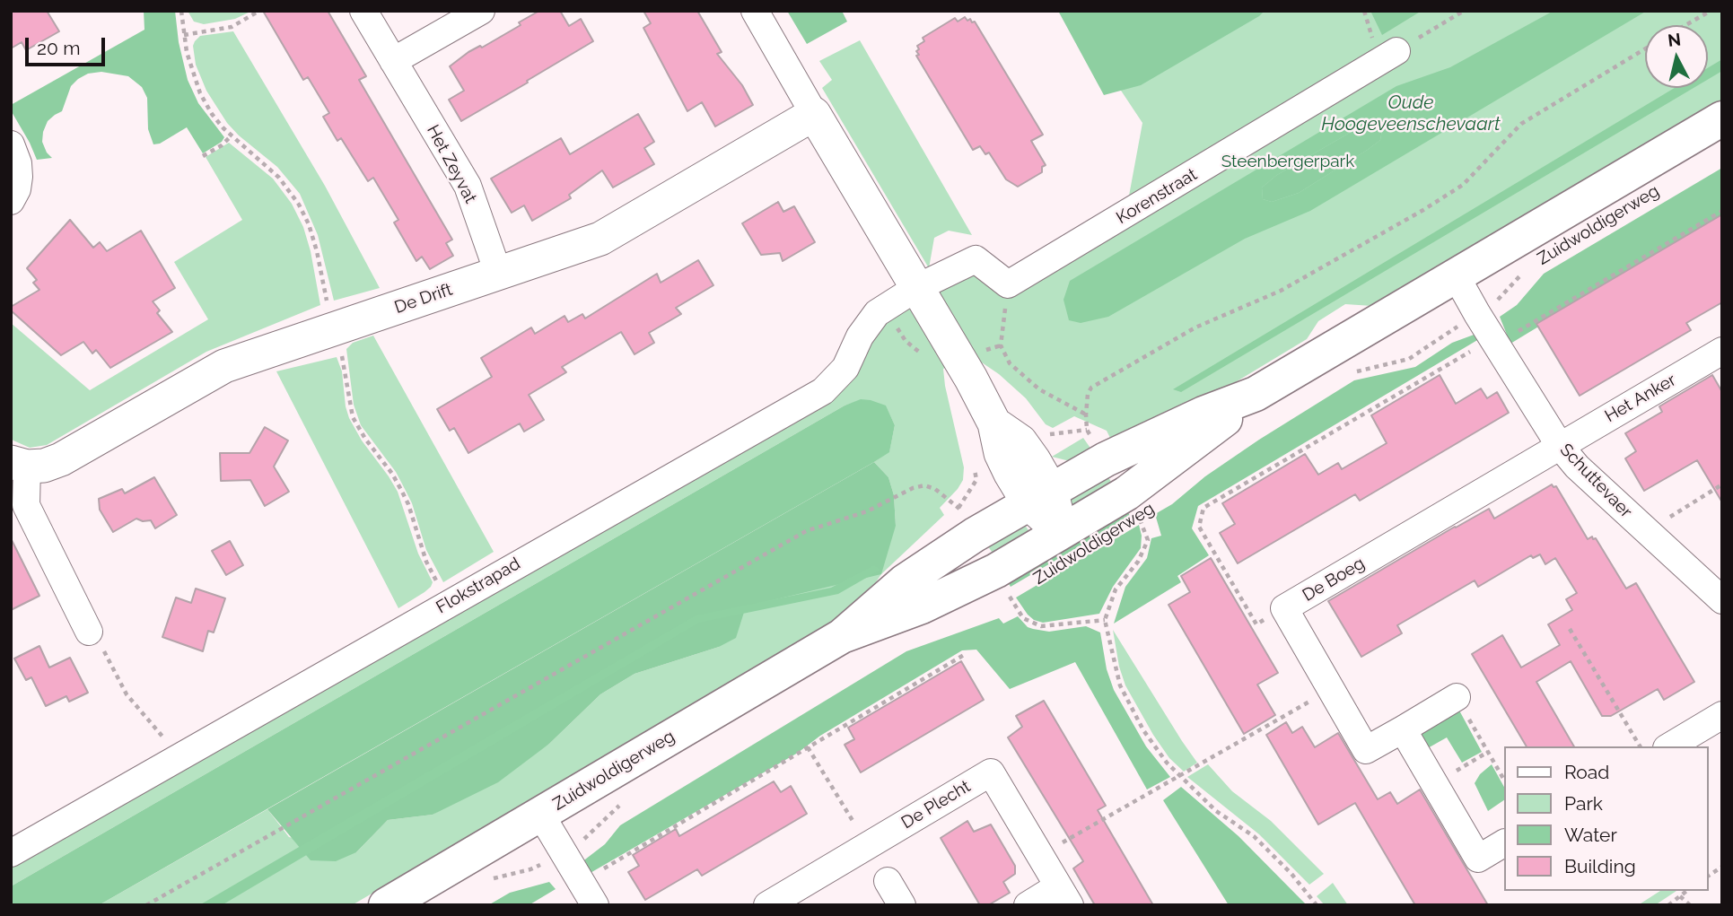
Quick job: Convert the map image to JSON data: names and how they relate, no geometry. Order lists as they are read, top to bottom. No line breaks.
{"streets":{"main road":["Zuidwoldigerweg"],"street":["Het Zeyvat","Korenstraat","De Drift","Het Anker","Schuttevaer","De Boeg","Flokstrapad","De Plecht"]},"crossings":[["Het Zeyvat","De Drift"],["Zuidwoldigerweg","Schuttevaer"],["Het Anker","Schuttevaer"],["Het Anker","De Boeg"],["Schuttevaer","De Boeg"]],"water":["Oude Hoogeveenschevaart"],"parks":["Steenbergerpark"],"legend":["Road","Park","Water","Building"],"scale_bar":"20 m","north":"top"}
